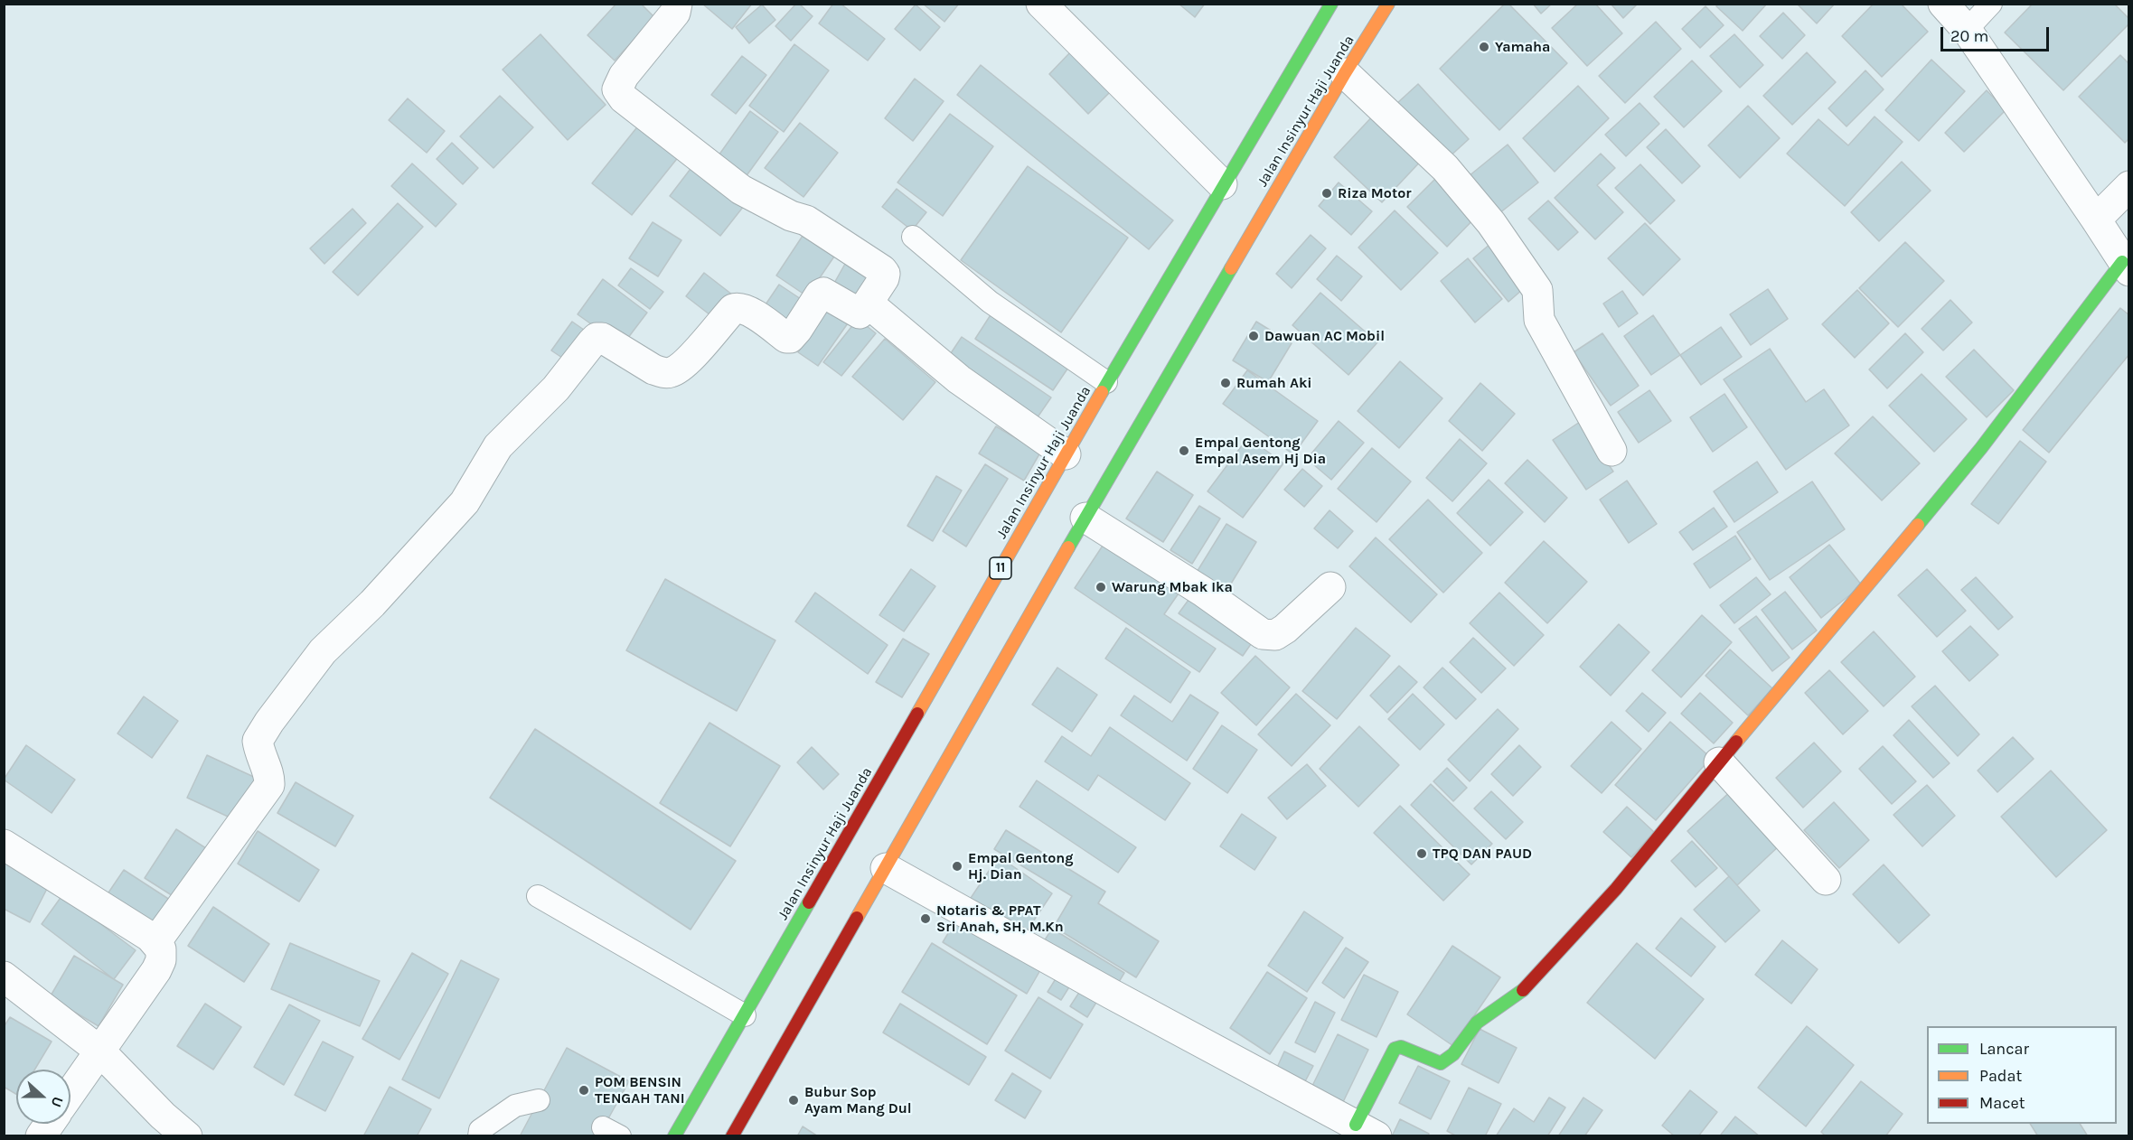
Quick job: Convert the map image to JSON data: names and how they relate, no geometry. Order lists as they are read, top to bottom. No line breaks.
{"streets":{"main road":["Jalan Insinyur Haji Juanda","11"]},"places":["Yamaha","Riza Motor","Dawuan AC Mobil","Rumah Aki","Empal Gentong Empal Asem Hj Dia","Warung Mbak Ika","TPQ DAN PAUD","Empal Gentong Hj. Dian","Notaris & PPAT Sri Anah, SH, M.Kn","POM BENSIN TENGAH TANI","Bubur Sop Ayam Mang Dul"],"legend":["Lancar","Padat","Macet"],"scale_bar":"20 m","north":"right"}
